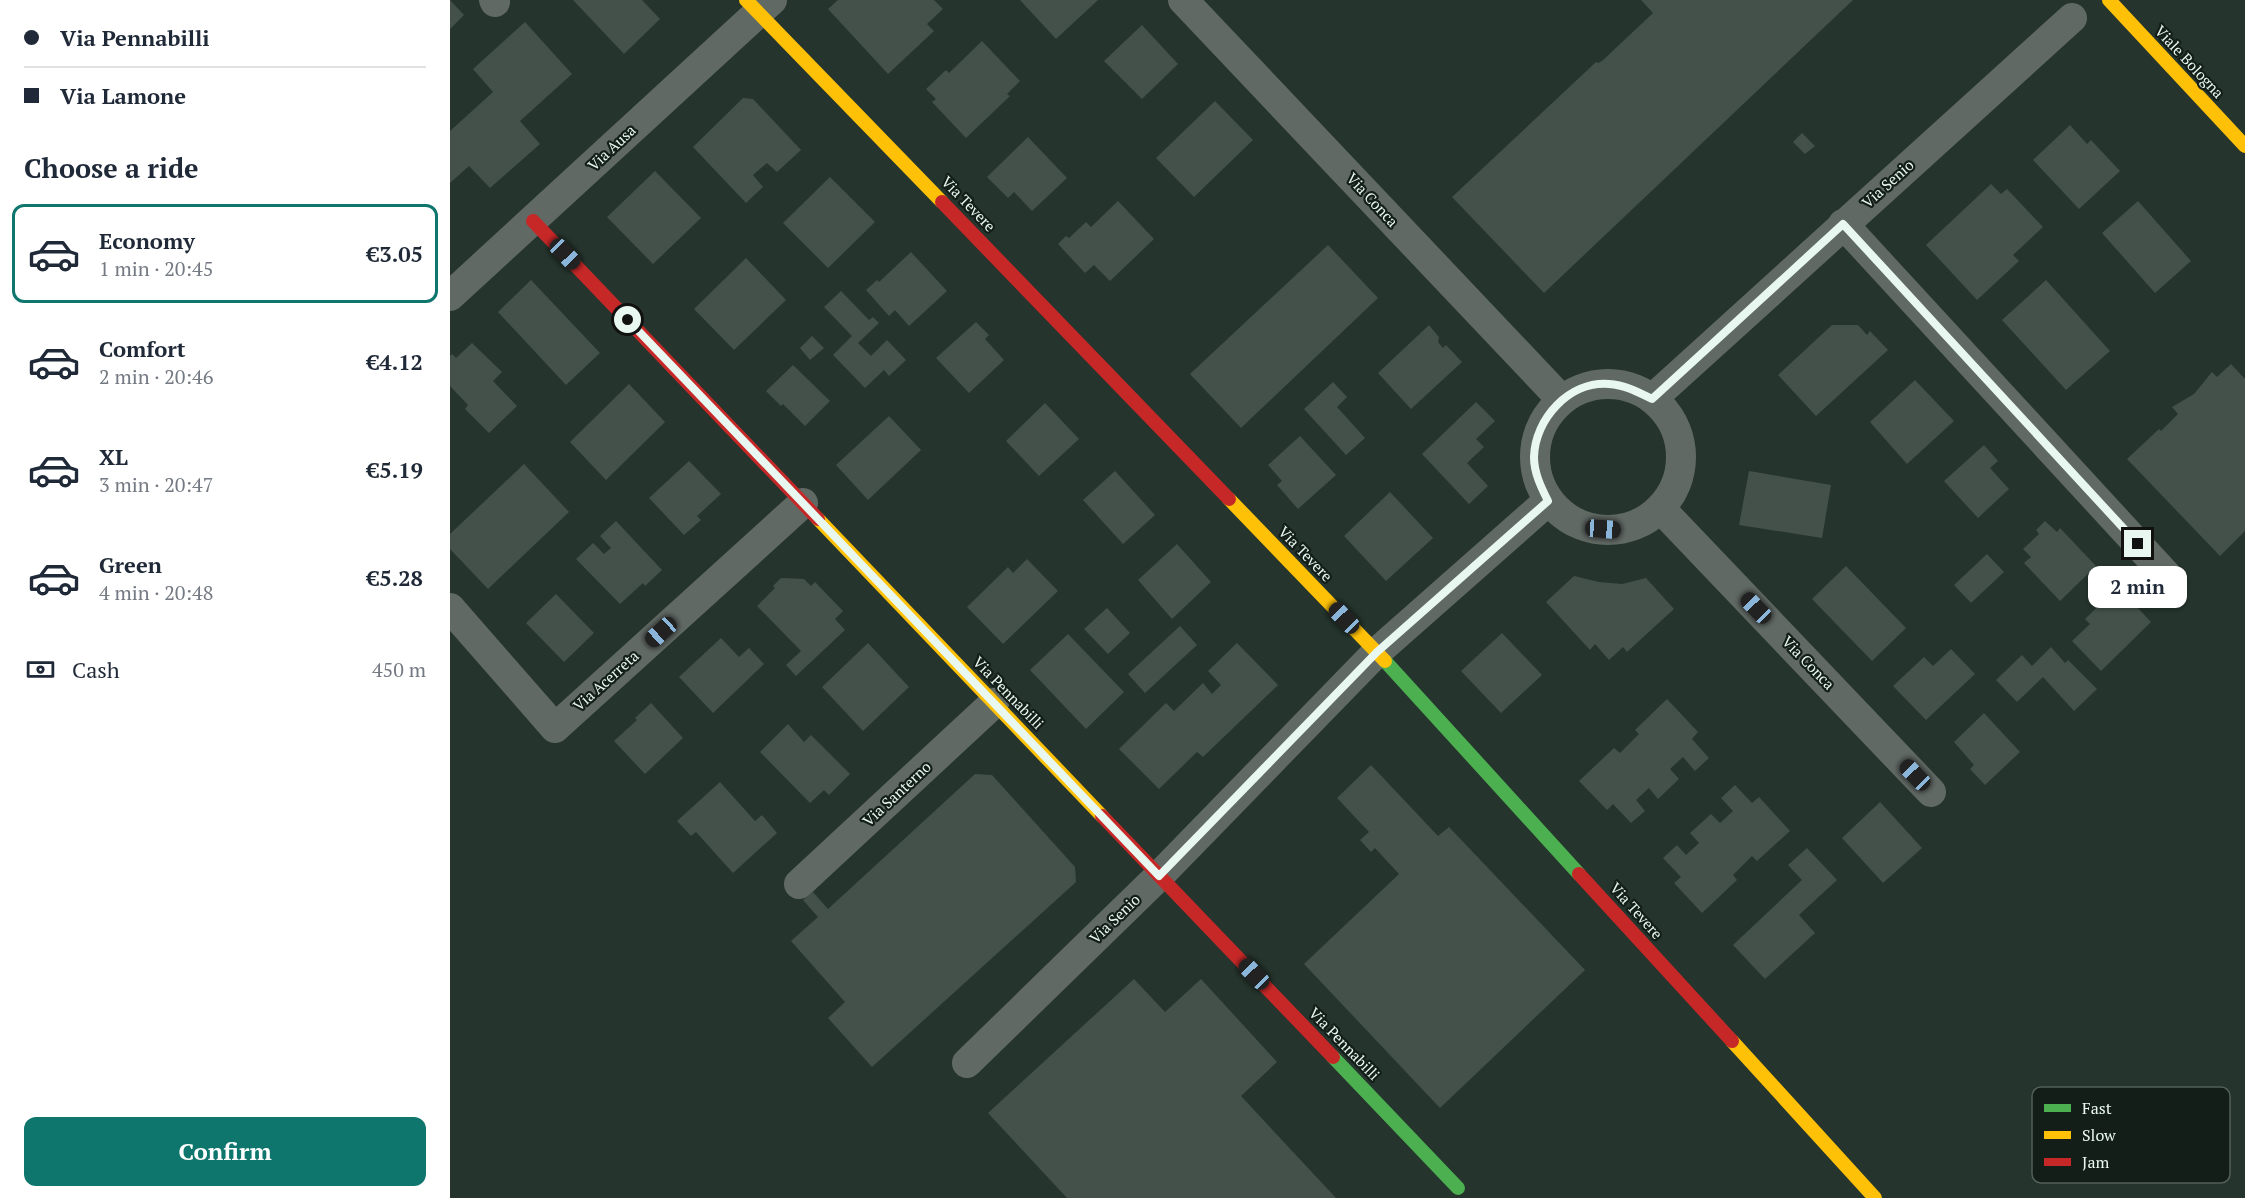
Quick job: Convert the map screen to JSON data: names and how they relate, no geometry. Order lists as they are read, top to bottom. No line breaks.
{"streets":{"street":["Viale Bologna","Via Ausa","Via Senio","Via Conca","Via Tevere","Via Acerreta","Via Pennabilli","Via Santerno"]},"crossings":[["Via Ausa","Via Tevere"],["Via Ausa","Via Pennabilli"],["Via Senio","Via Conca"],["Via Senio","Via Tevere"],["Via Senio","Via Pennabilli"],["Via Acerreta","Via Pennabilli"],["Via Pennabilli","Via Santerno"]],"legend":["Fast","Slow","Jam"],"page":{"banner":["Via Pennabilli","Via Lamone"],"heading":"Choose a ride","list":[{"name":"Economy","note":"1 min · 20:45","value":"€3.05"},{"name":"Comfort","note":"2 min · 20:46","value":"€4.12"},{"name":"XL","note":"3 min · 20:47","value":"€5.19"},{"name":"Green","note":"4 min · 20:48","value":"€5.28"}],"bubble":"2 min","pay":["Cash","450 m"],"buttons":"Confirm"}}
